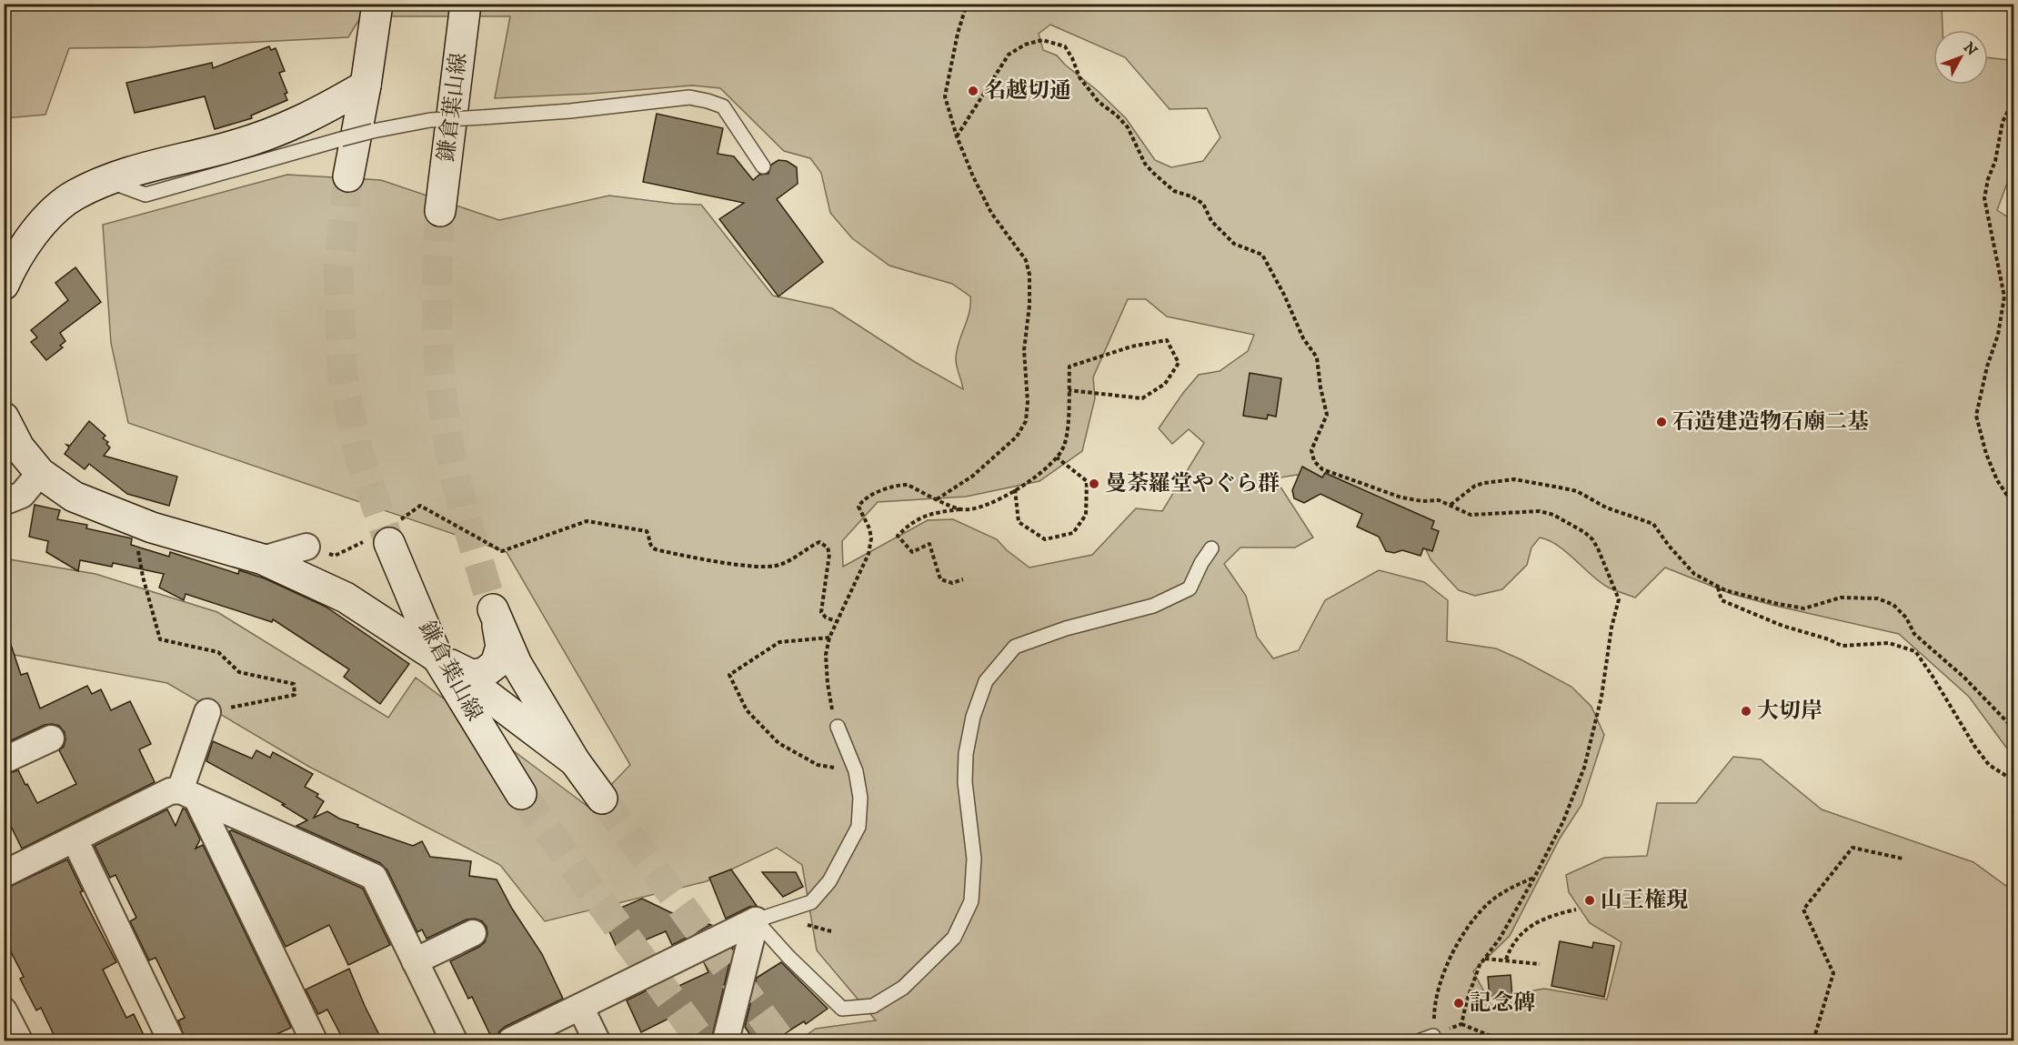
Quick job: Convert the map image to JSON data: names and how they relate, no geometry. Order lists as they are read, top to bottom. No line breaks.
{"streets":{"street":["鎌倉葉山線"]},"places":["名越切通","石造建造物石廟二基","曼荼羅堂やぐら群","大切岸","山王権現","記念碑"],"north":"top right"}
